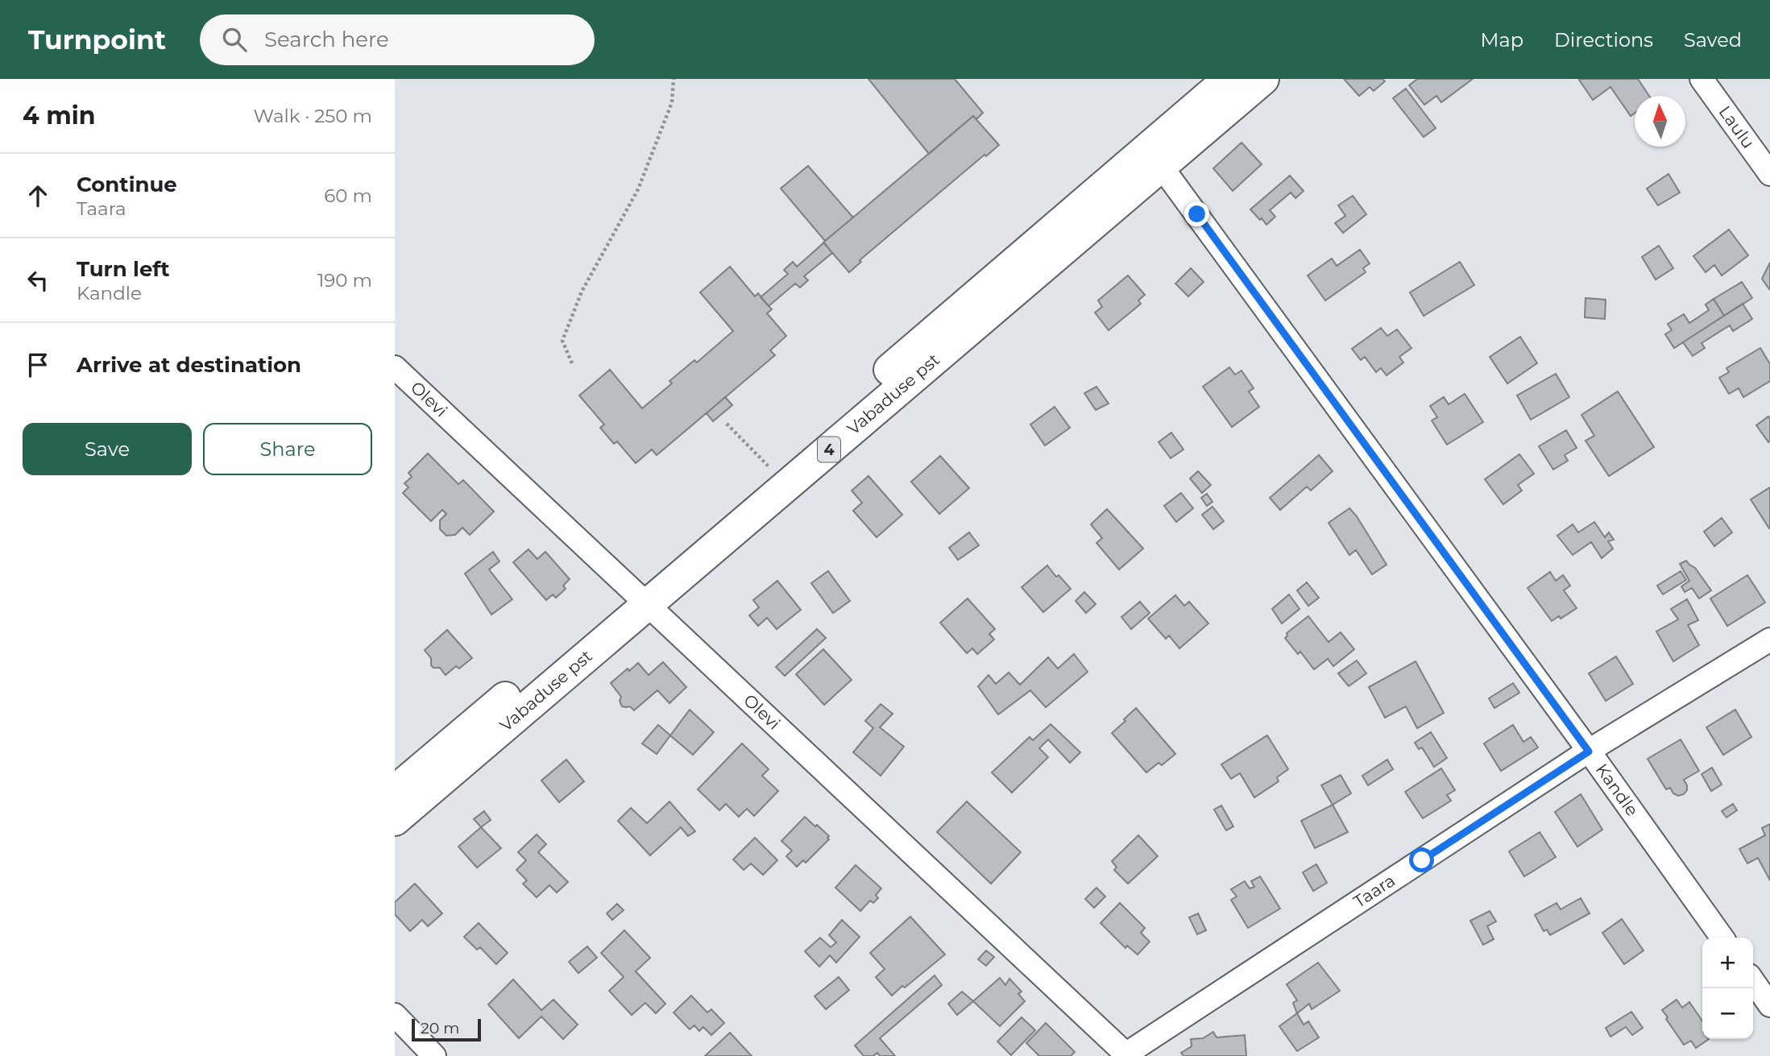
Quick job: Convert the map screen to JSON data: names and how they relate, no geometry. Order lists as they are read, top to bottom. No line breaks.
{"streets":{"highway":["Vabaduse pst","4"],"street":["Laulu","Olevi","Kandle","Taara"]},"crossings":[["Vabaduse pst","Olevi"],["Vabaduse pst","Kandle"],["Olevi","Taara"],["Kandle","Taara"]],"scale_bar":"20 m","north":"top","page":{"header":"Turnpoint","search":"Search here","nav":["Map","Directions","Saved"],"heading":["4 min","Walk · 250 m"],"list":[["Continue","Taara","60 m"],["Turn left","Kandle","190 m"],"Arrive at destination"],"buttons":["Save","Share"],"map_buttons":["+","−"],"scale":"20 m"}}
